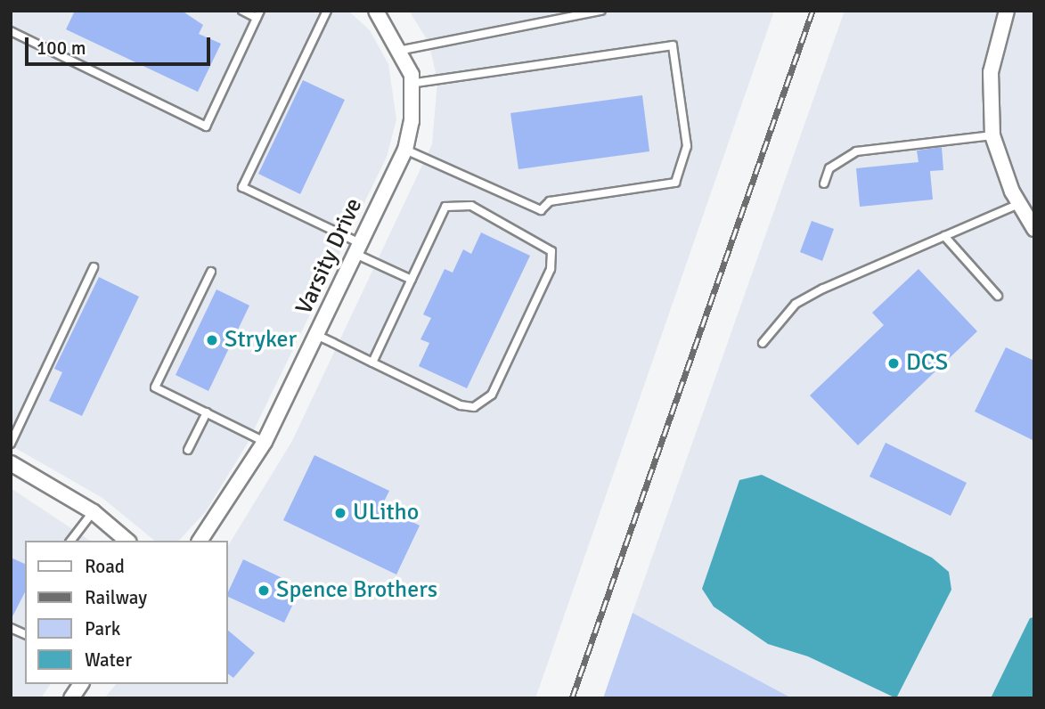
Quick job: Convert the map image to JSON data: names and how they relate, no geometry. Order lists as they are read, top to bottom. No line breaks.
{"streets":{"street":["Varsity Drive"]},"places":["Stryker","DCS","ULitho","Spence Brothers"],"legend":["Road","Railway","Park","Water"],"scale_bar":"100 m"}
